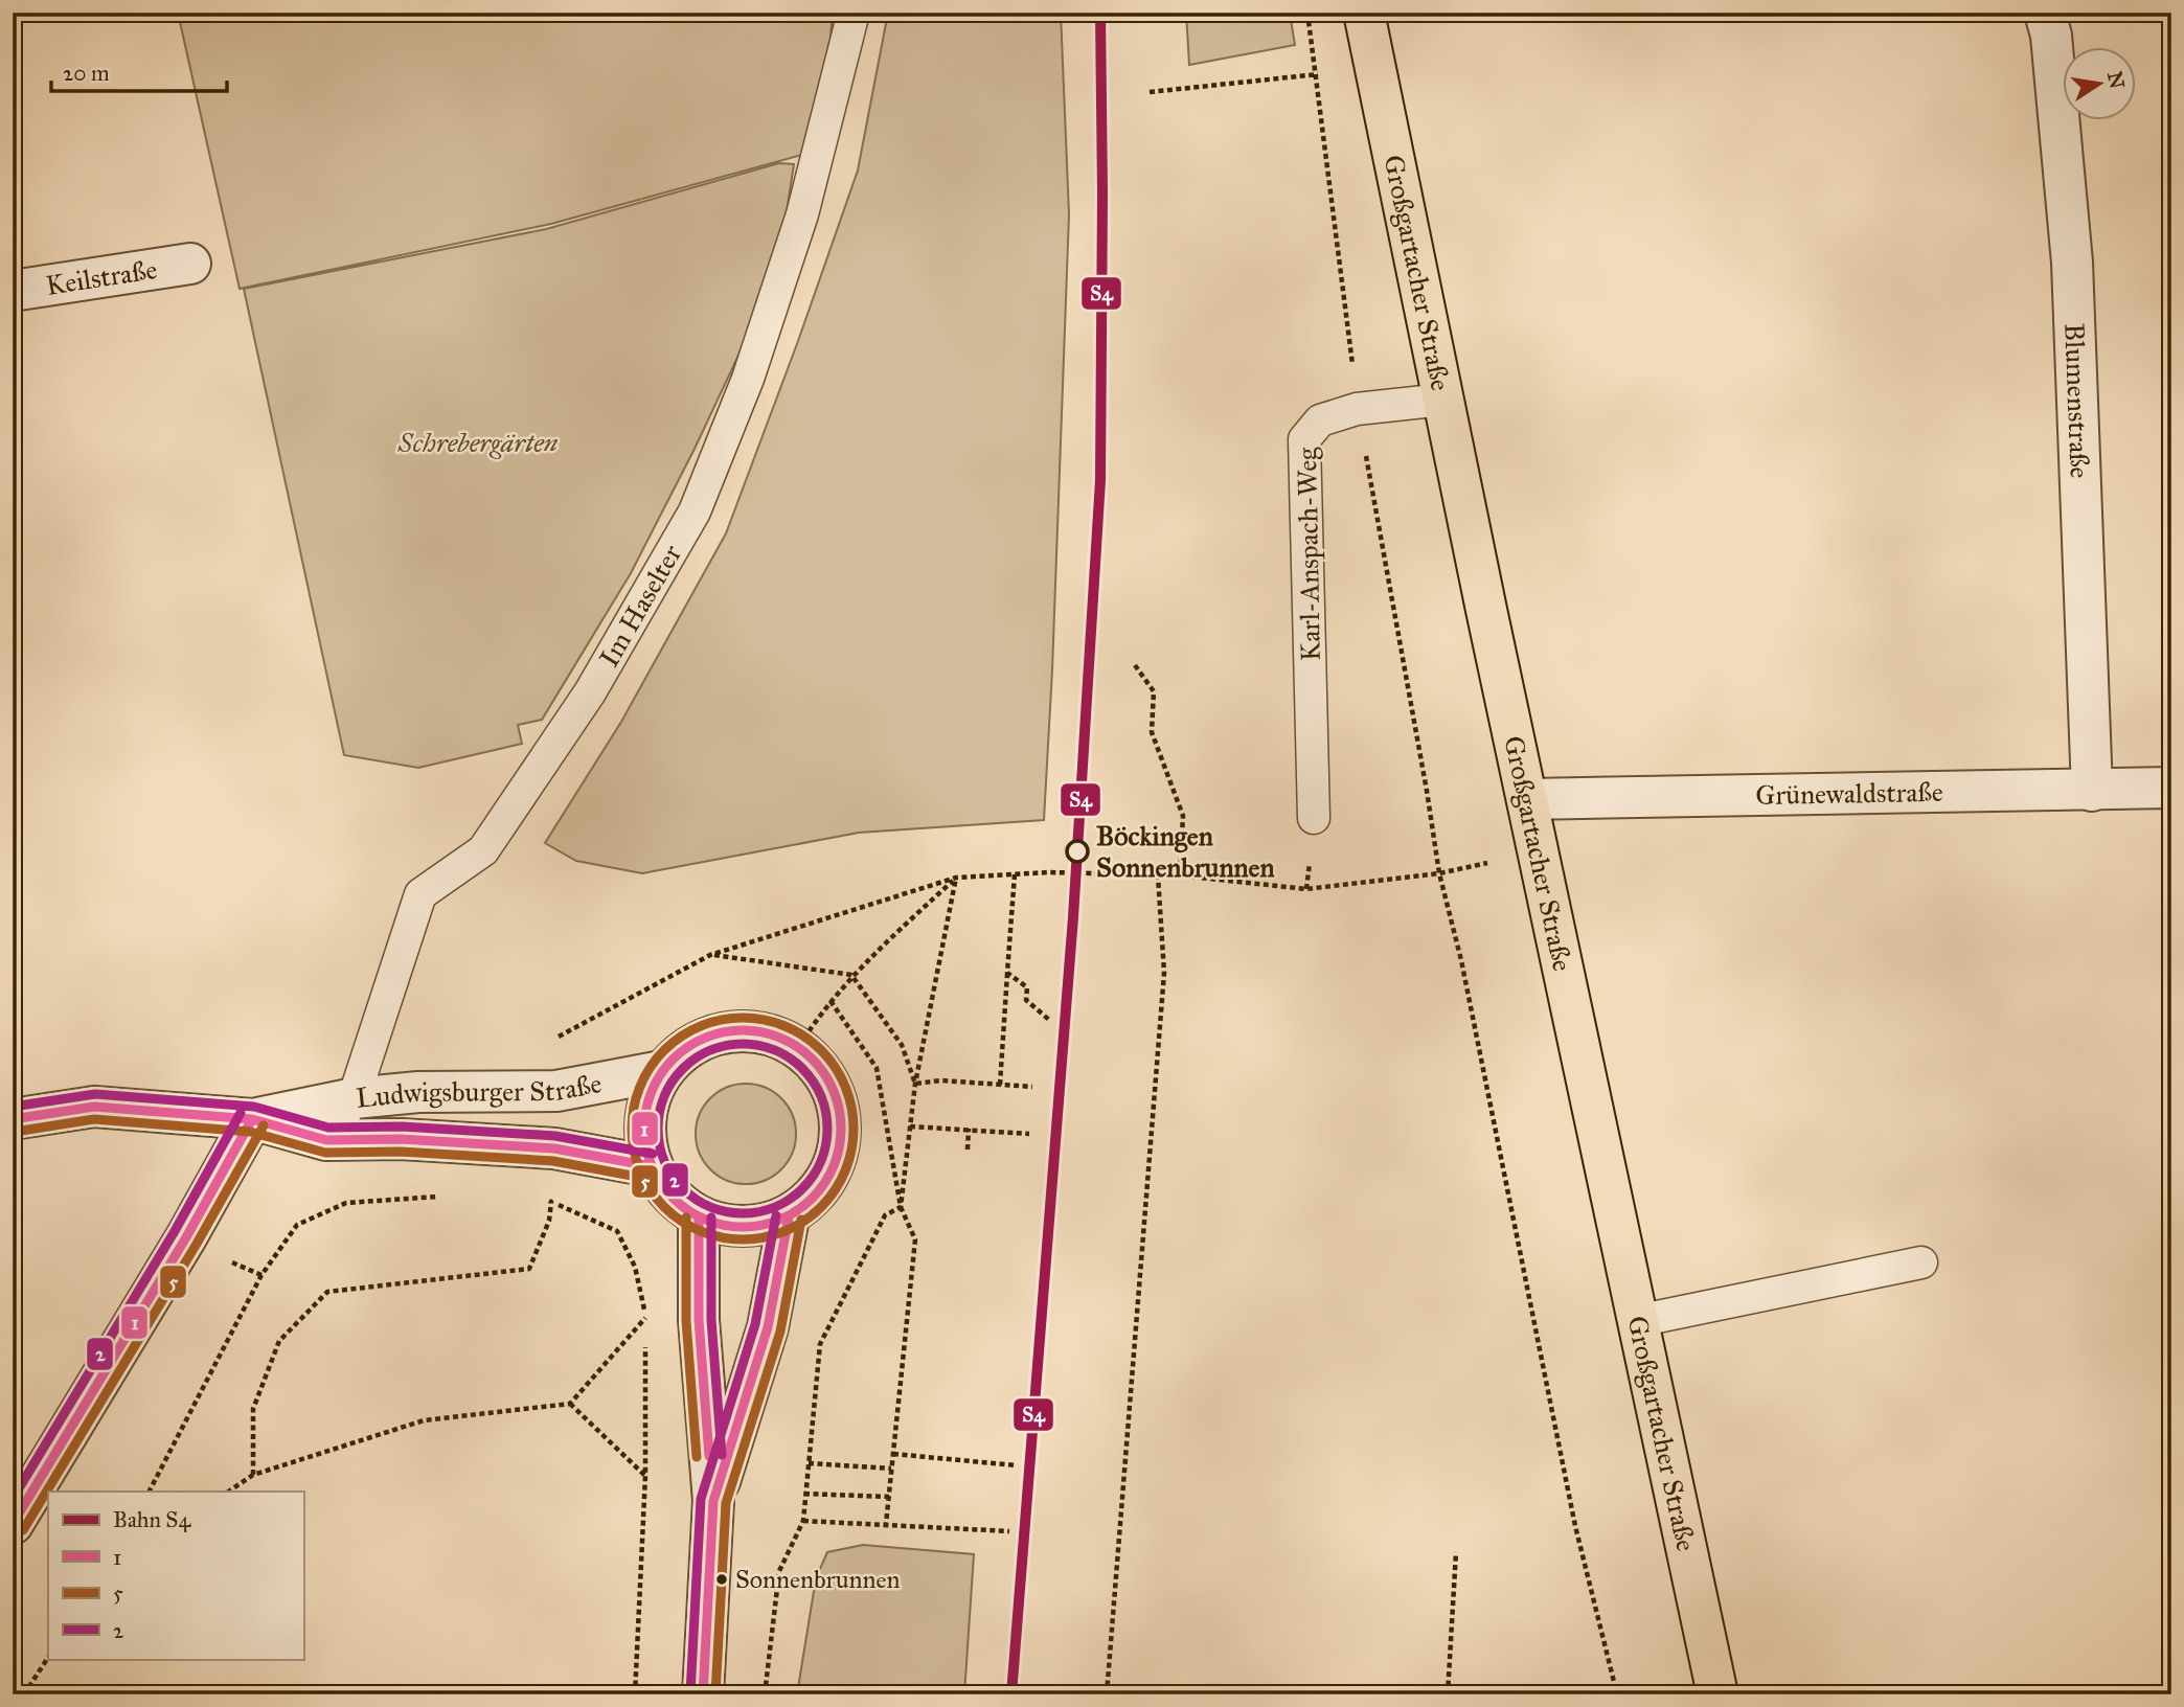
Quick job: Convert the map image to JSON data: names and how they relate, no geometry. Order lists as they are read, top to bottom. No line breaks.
{"streets":{"main road":["Großgartacher Straße"],"street":["Keilstraße","Blumenstraße","Grünewaldstraße","Ludwigsburger Straße"],"lane":["Karl-Anspach-Weg","Im Haselter"]},"crossings":[["Großgartacher Straße","Karl-Anspach-Weg"],["Großgartacher Straße","Grünewaldstraße"],["Blumenstraße","Grünewaldstraße"],["Im Haselter","Ludwigsburger Straße"]],"parks":["Schrebergärten"],"places":["Böckingen Sonnenbrunnen","Sonnenbrunnen"],"lines":["rail line S4","transit line 5","transit line 1","transit line 2"],"legend":["Bahn S4","1","5","2"],"scale_bar":"20 m","north":"right"}
